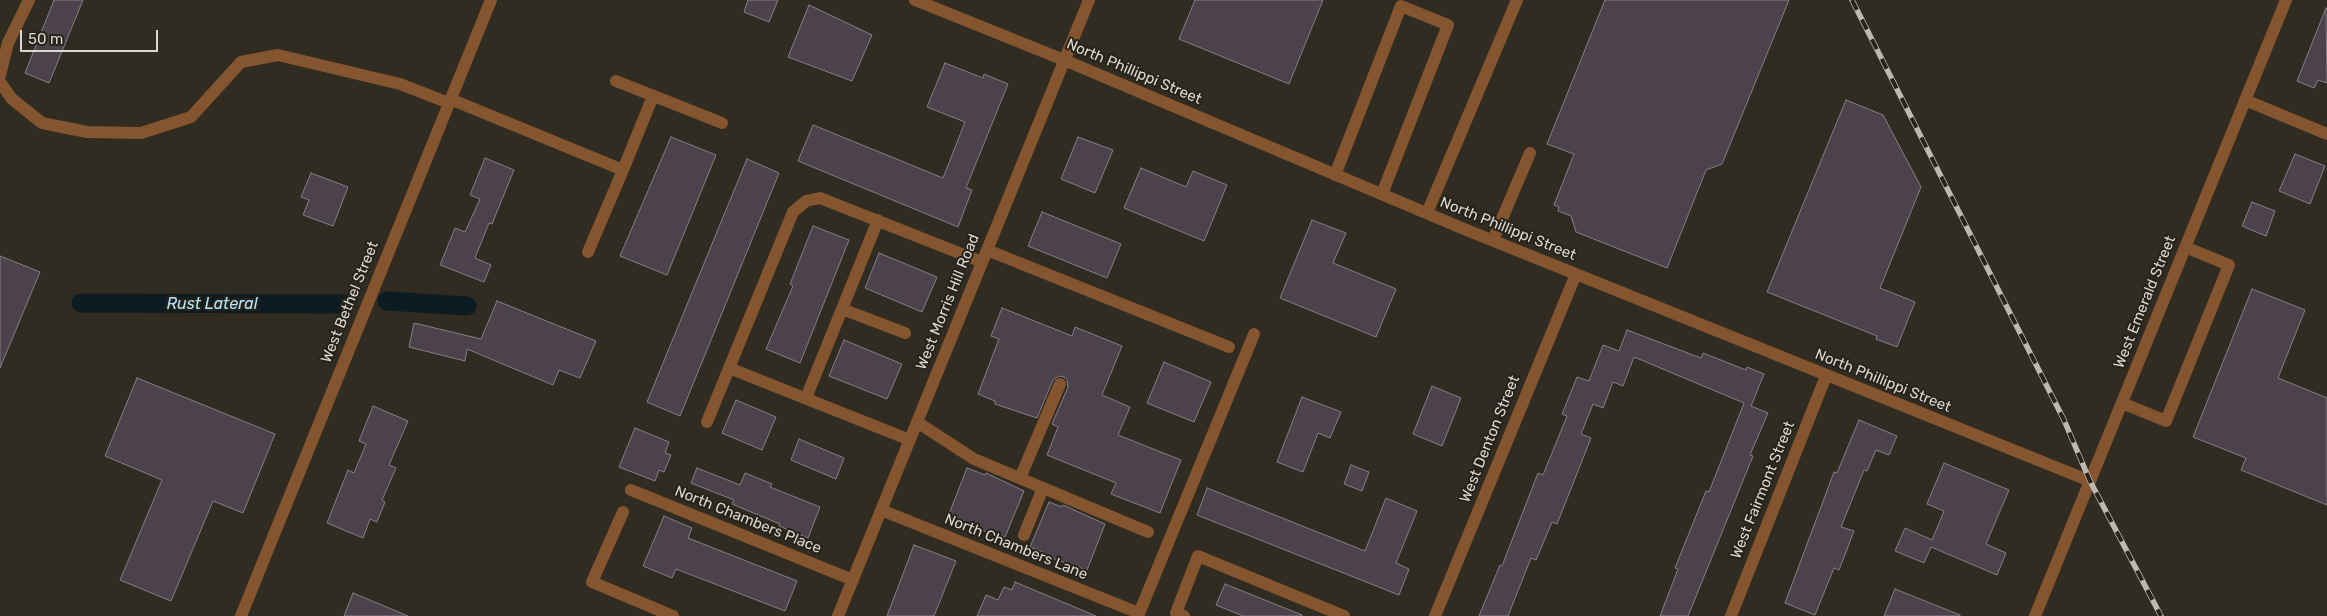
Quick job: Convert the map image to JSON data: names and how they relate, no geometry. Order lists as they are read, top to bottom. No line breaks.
{"streets":{"street":["North Phillippi Street","West Bethel Street","West Morris Hill Road","West Emerald Street","West Denton Street","West Fairmont Street","North Chambers Place","North Chambers Lane"]},"crossings":[["North Phillippi Street","West Morris Hill Road"],["North Phillippi Street","West Emerald Street"],["North Phillippi Street","West Denton Street"],["North Phillippi Street","West Fairmont Street"],["West Morris Hill Road","North Chambers Place"],["West Morris Hill Road","North Chambers Lane"]],"water":["Rust Lateral"],"scale_bar":"50 m"}
